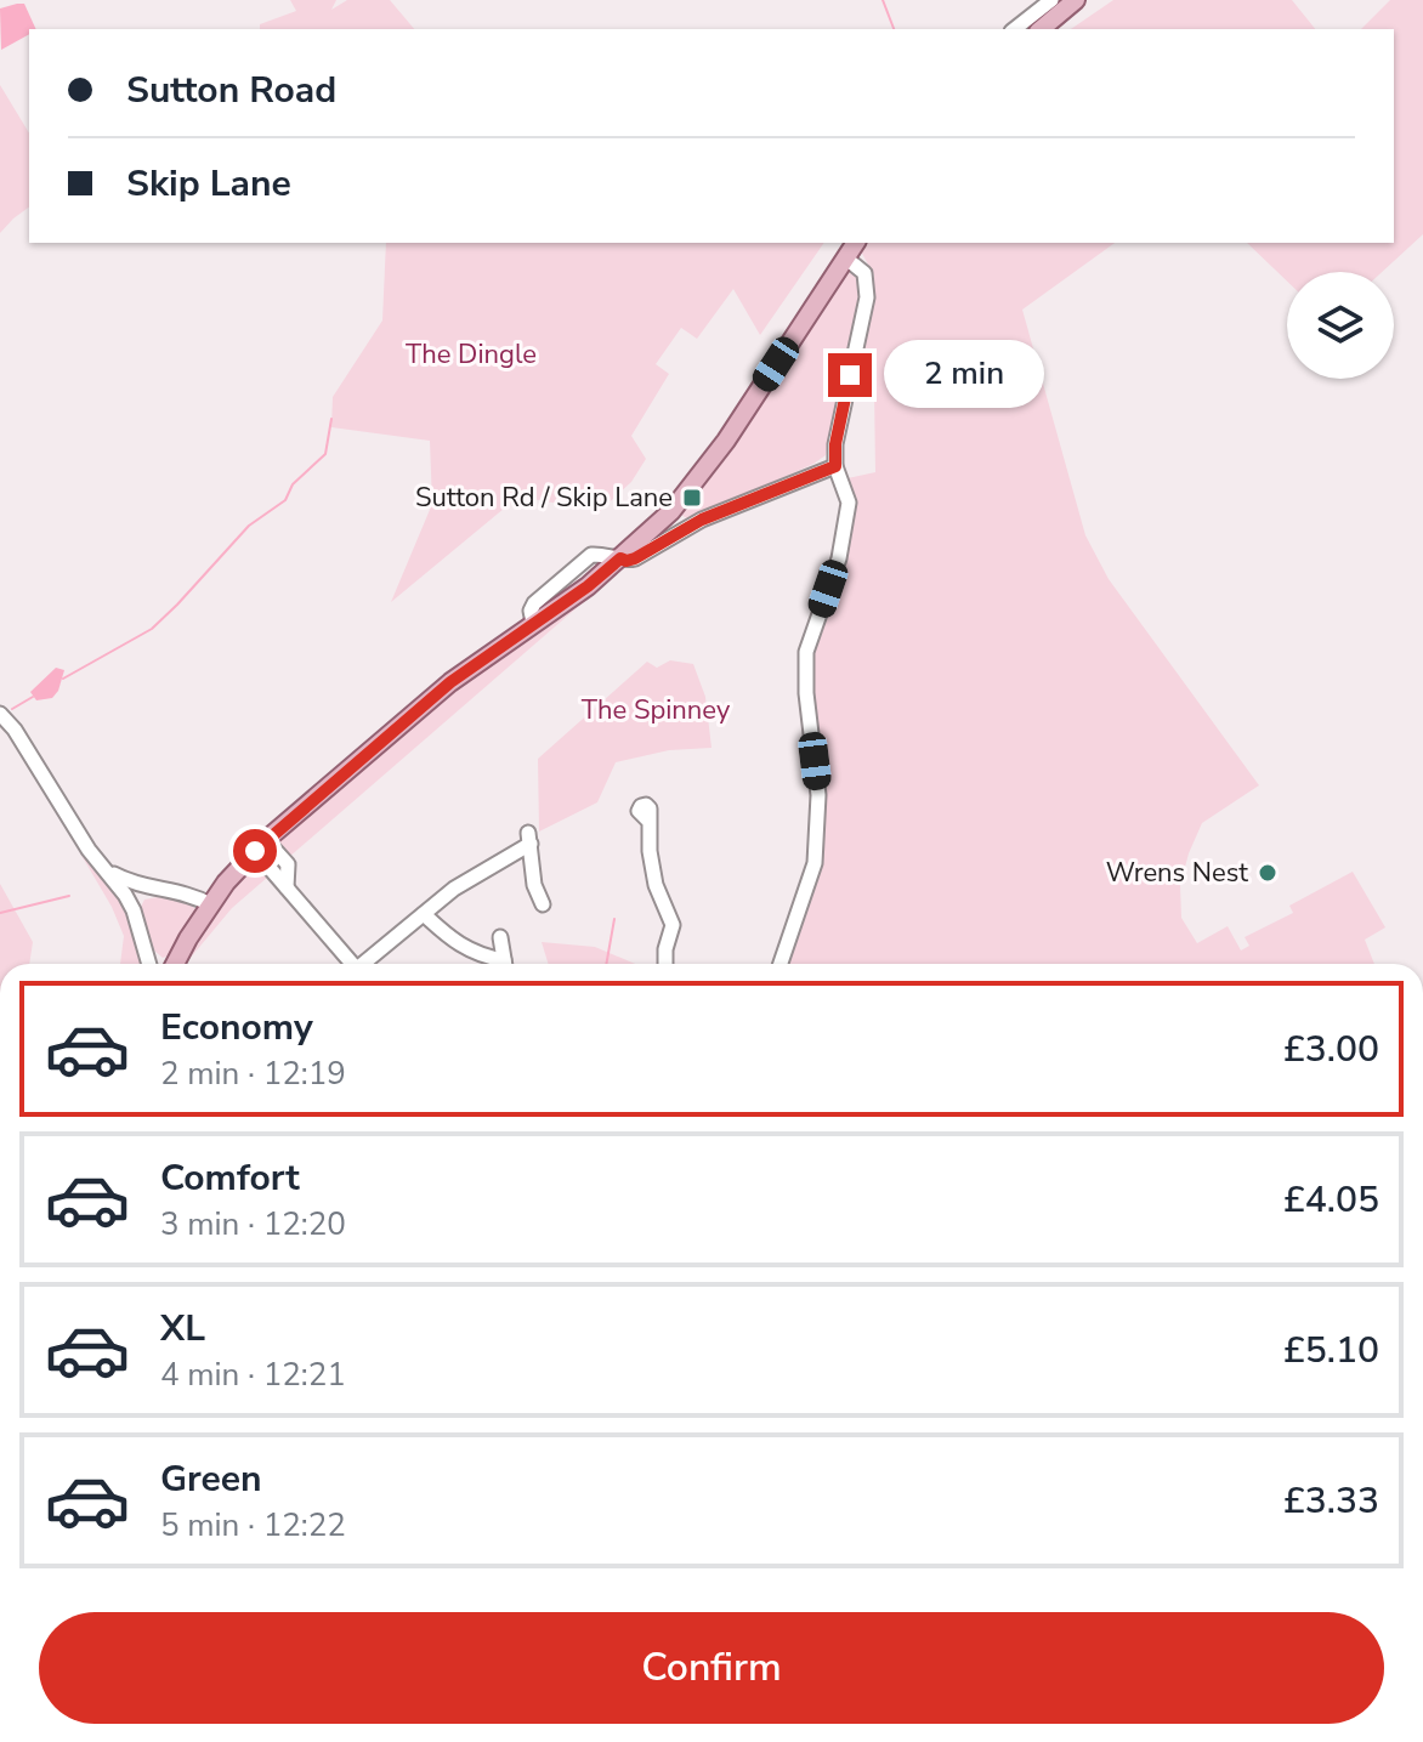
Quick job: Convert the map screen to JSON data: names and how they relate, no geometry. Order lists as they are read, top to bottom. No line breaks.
{"parks":["The Dingle","The Spinney"],"places":{"transit":["Sutton Rd / Skip Lane"],"other":["Wrens Nest"]},"page":{"banner":["Sutton Road","Skip Lane"],"bubble":"2 min","list":[{"name":"Economy","note":"2 min · 12:19","value":"£3.00"},{"name":"Comfort","note":"3 min · 12:20","value":"£4.05"},{"name":"XL","note":"4 min · 12:21","value":"£5.10"},{"name":"Green","note":"5 min · 12:22","value":"£3.33"}],"buttons":"Confirm"}}
